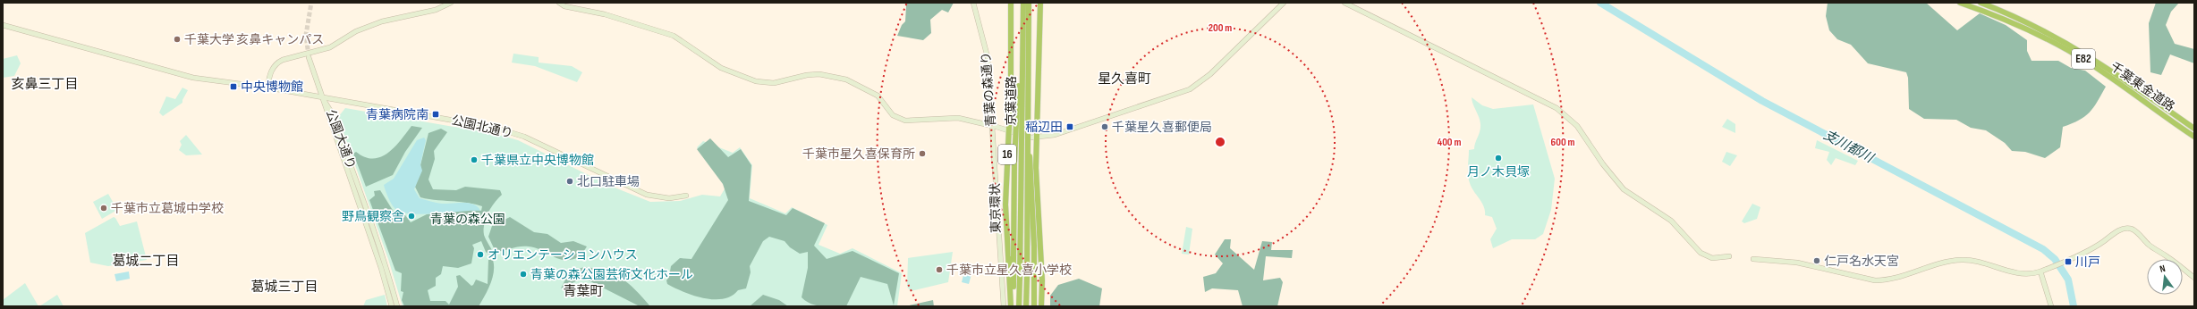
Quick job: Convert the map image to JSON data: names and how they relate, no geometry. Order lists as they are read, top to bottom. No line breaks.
{"streets":{"highway":["E82","千葉東金道路","京葉道路","16","東京環状"],"street":["青葉の森通り","公園北通り","公園大通り"]},"crossings":[["公園北通り","公園大通り"]],"districts":["星久喜町","亥鼻三丁目","葛城二丁目","葛城三丁目","青葉町"],"water":["支川都川"],"parks":["青葉の森公園"],"places":{"other":["千葉大学 亥鼻キャンパス","千葉星久喜郵便局","千葉市星久喜保育所","月ノ木貝塚","千葉県立中央博物館","北口駐車場","千葉市立葛城中学校","野鳥観察舎","オリエンテーションハウス","仁戸名水天宮","千葉市立星久喜小学校","青葉の森公園芸術文化ホール"],"transit":["中央博物館","青葉病院南","稲辺田","川戸"]},"north":"top","rings":["200 m","400 m","600 m"]}
